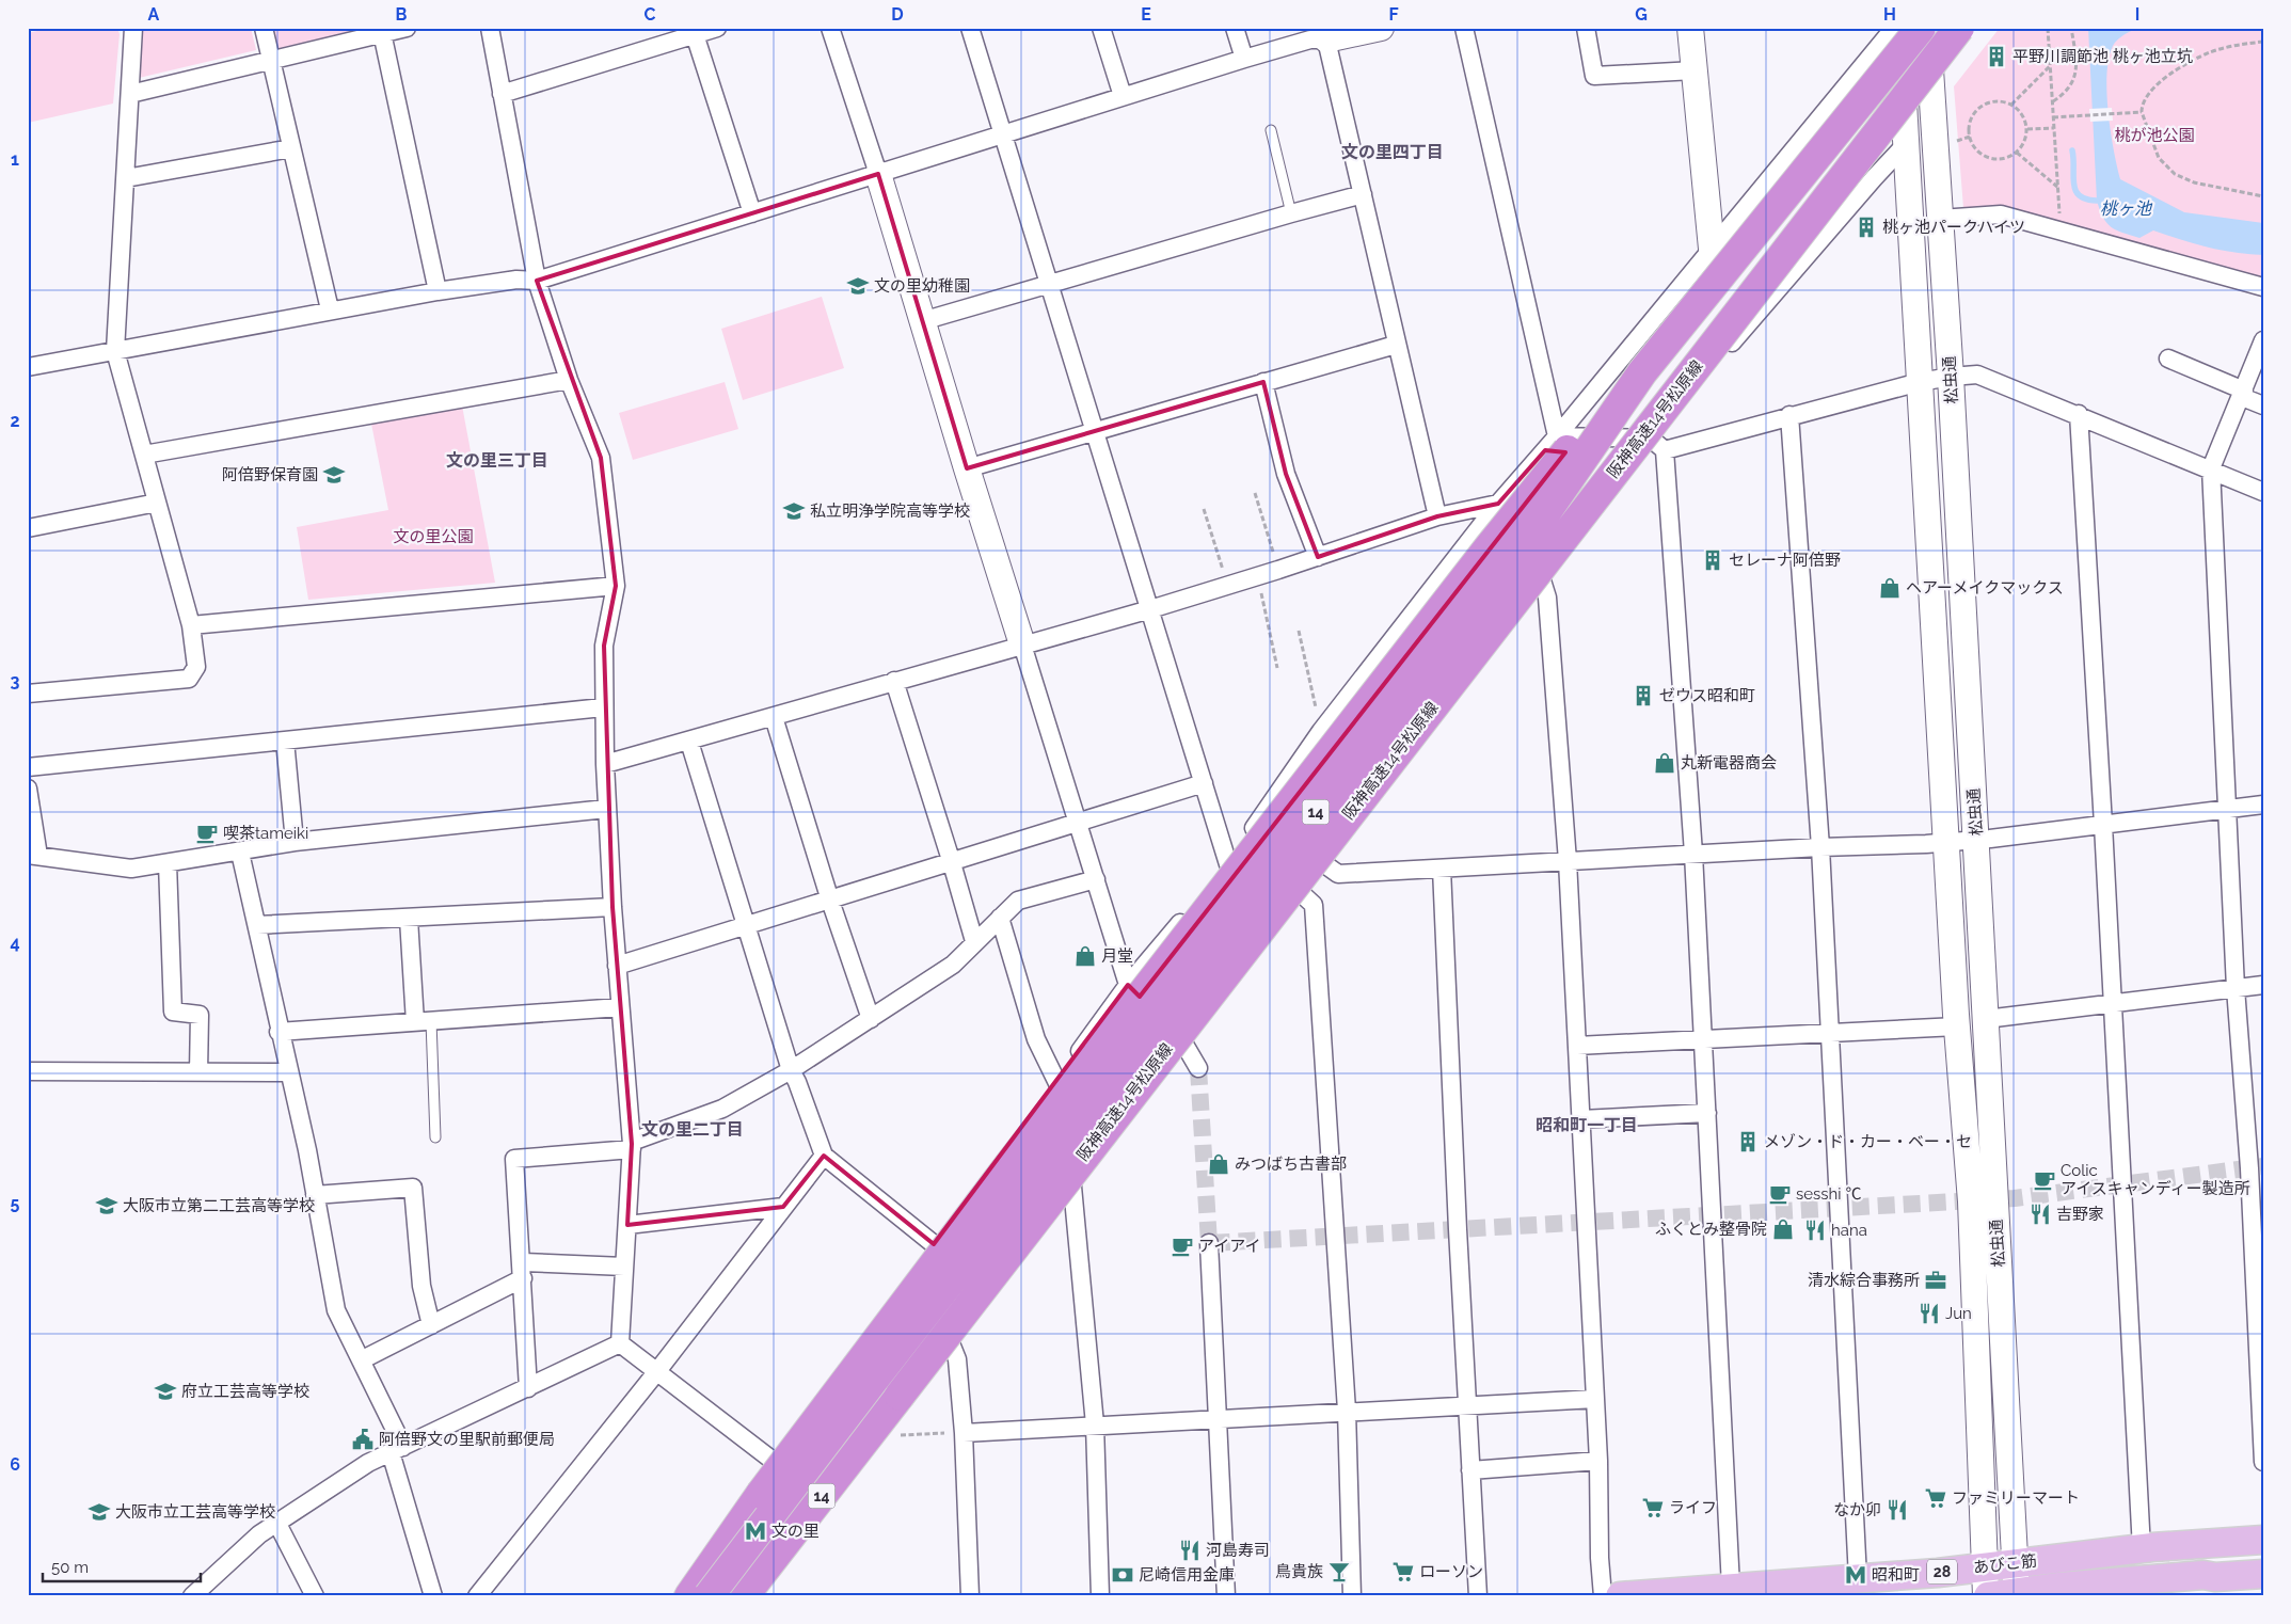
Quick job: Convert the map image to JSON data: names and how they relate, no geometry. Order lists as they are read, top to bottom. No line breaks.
{"streets":{"highway":["阪神高速14号松原線","14"],"main road":["あびこ筋","28"],"street":["松虫通"]},"crossings":[["松虫通","あびこ筋"]],"districts":["文の里四丁目","文の里三丁目","昭和町一丁目","文の里二丁目"],"water":["桃ヶ池"],"parks":["桃が池公園","文の里公園"],"places":{"building":["平野川調節池 桃ヶ池立坑","桃ヶ池パークハイツ","セレーナ阿倍野","ゼウス昭和町","メゾン・ド・カー・ベー・セ"],"school or university":["文の里幼稚園","阿倍野保育園","私立明浄学院高等学校","大阪市立第二工芸高等学校","府立工芸高等学校","大阪市立工芸高等学校"],"shop":["ヘアーメイクマックス","丸新電器商会","月堂","みつばち古書部","ふくとみ整骨院"],"cafe":["喫茶tameiki","Colic アイスキャンディー製造所","sesshi ℃","アイアイ"],"restaurant":["吉野家","hana","Jun","なか卯","河島寿司"],"office":["清水綜合事務所"],"public building":["阿倍野文の里駅前郵便局"],"supermarket":["ファミリーマート","ライフ","ローソン"],"metro station":["文の里","昭和町"],"bar":["鳥貴族"],"bank":["尼崎信用金庫"]},"scale_bar":"50 m","grid":{"columns":["A","B","C","D","E","F","G","H","I"],"rows":["1","2","3","4","5","6"]}}
